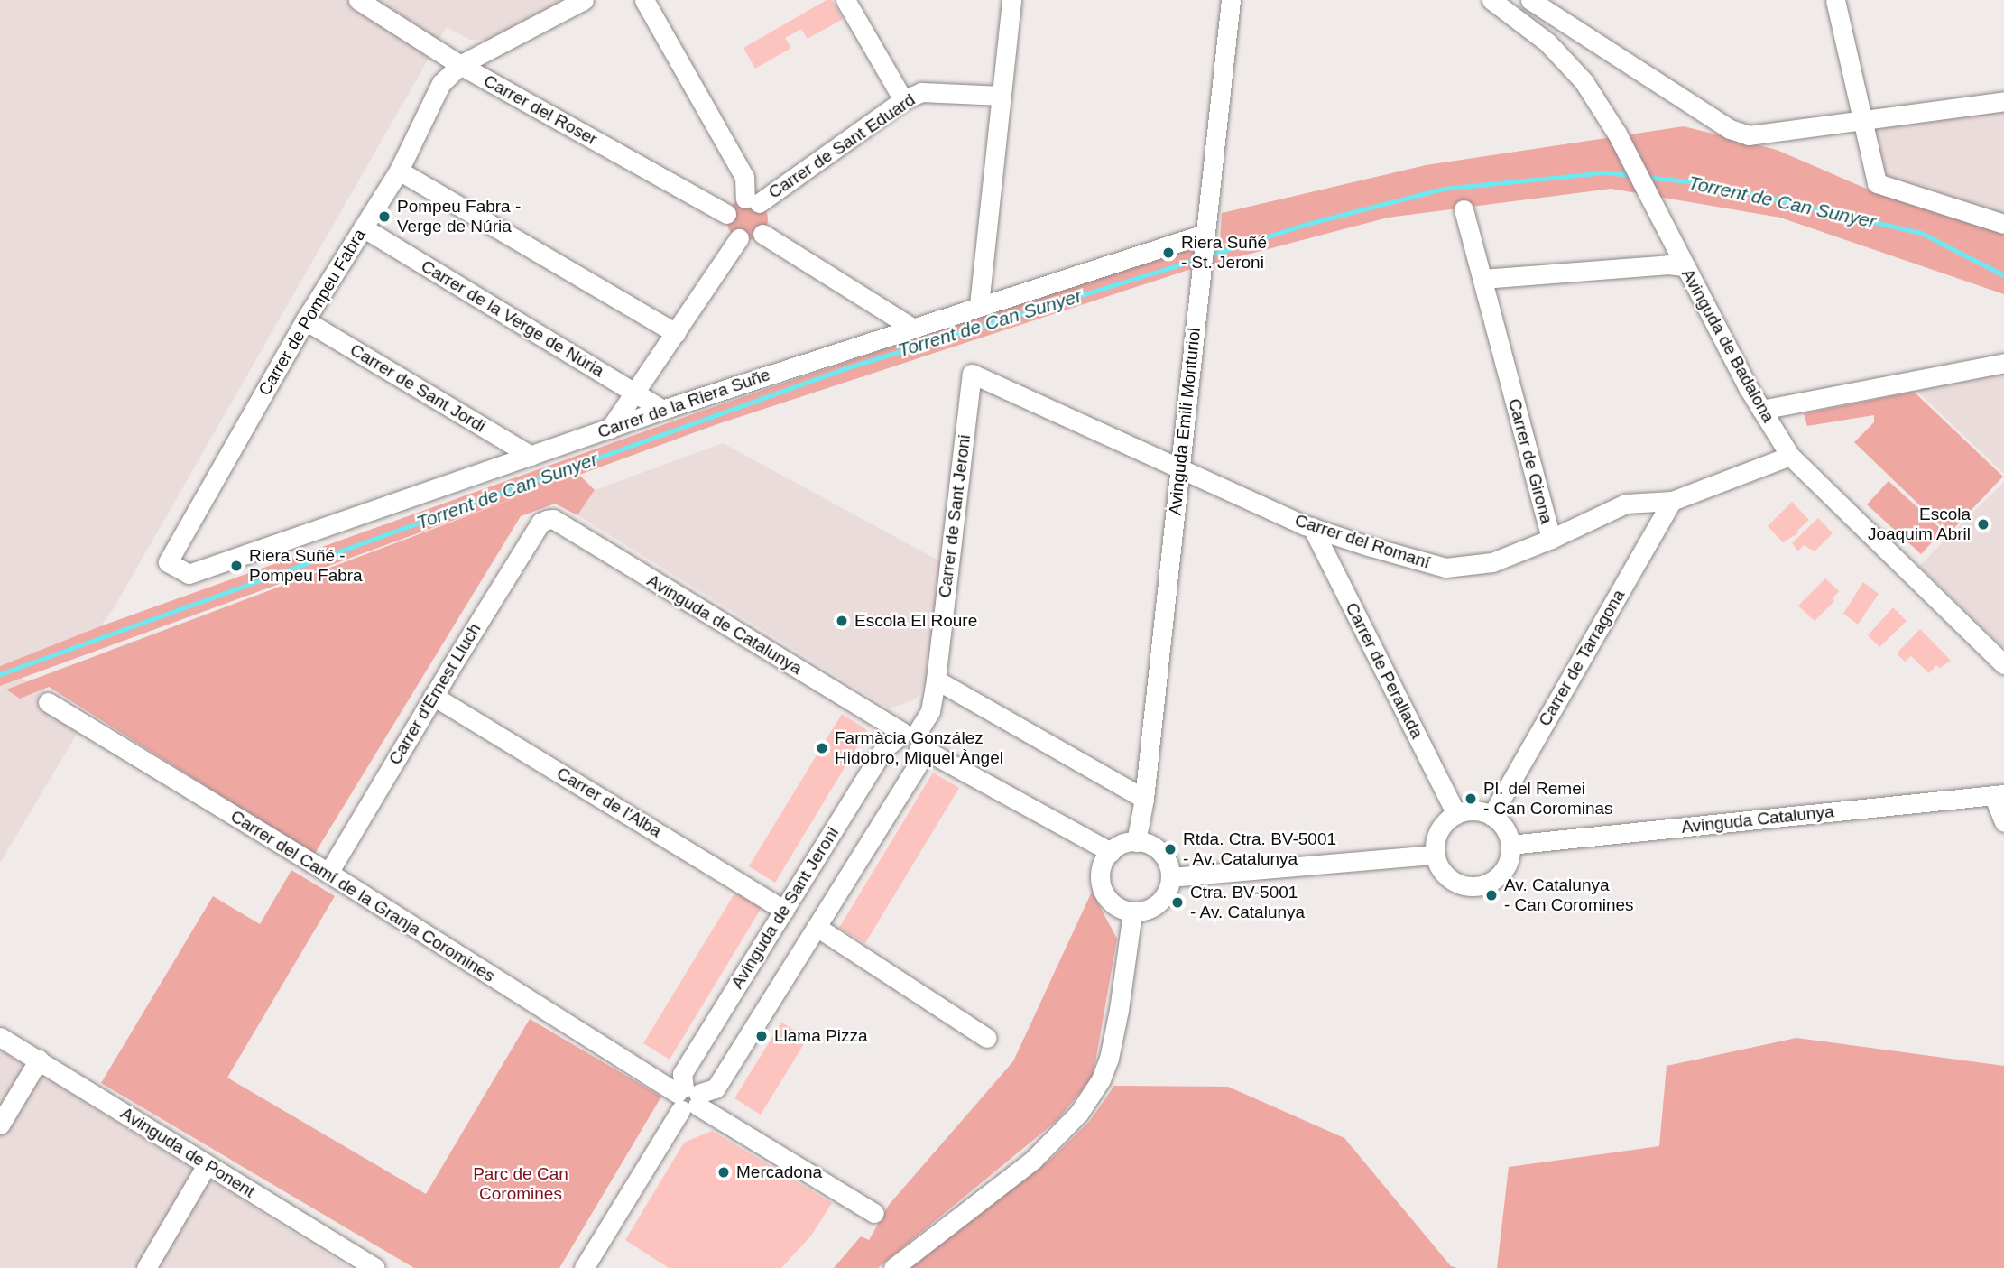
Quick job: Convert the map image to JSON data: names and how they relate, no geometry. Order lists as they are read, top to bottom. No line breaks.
{"streets":{"street":["Carrer del Roser","Carrer de Sant Eduard","Carrer de Pompeu Fabra","Carrer de la Verge de Núria","Avinguda de Badalona","Carrer de Sant Jordi","Carrer de la Riera Suñe","Avinguda Emili Monturiol","Carrer de Girona","Carrer de Sant Jeroni","Carrer del Romaní","Avinguda de Catalunya","Carrer de Tarragona","Carrer de Perallada","Carrer d'Ernest Lluch","Carrer de l'Alba","Avinguda Catalunya","Carrer del Camí de la Granja Coromines","Avinguda de Sant Jeroni","Avinguda de Ponent"]},"crossings":[["Carrer del Roser","Carrer de Sant Eduard"],["Carrer del Roser","Carrer de Pompeu Fabra"],["Carrer de Pompeu Fabra","Carrer de la Verge de Núria"],["Carrer de Pompeu Fabra","Carrer de Sant Jordi"],["Carrer de Pompeu Fabra","Carrer de la Riera Suñe"],["Carrer de la Verge de Núria","Carrer de la Riera Suñe"],["Avinguda de Badalona","Carrer de Girona"],["Carrer de Sant Jordi","Carrer de la Riera Suñe"],["Carrer de la Riera Suñe","Avinguda Emili Monturiol"],["Avinguda Emili Monturiol","Carrer del Romaní"],["Avinguda Emili Monturiol","Avinguda de Catalunya"],["Carrer de Girona","Carrer del Romaní"],["Carrer de Girona","Carrer de Tarragona"],["Carrer de Sant Jeroni","Carrer del Romaní"],["Carrer de Sant Jeroni","Avinguda de Catalunya"],["Carrer de Sant Jeroni","Avinguda de Sant Jeroni"],["Carrer del Romaní","Carrer de Perallada"],["Avinguda de Catalunya","Carrer d'Ernest Lluch"],["Avinguda de Catalunya","Avinguda de Sant Jeroni"],["Carrer de Tarragona","Carrer de Perallada"],["Carrer de Tarragona","Avinguda Catalunya"],["Carrer de Perallada","Avinguda Catalunya"],["Carrer d'Ernest Lluch","Carrer de l'Alba"],["Carrer d'Ernest Lluch","Carrer del Camí de la Granja Coromines"],["Carrer de l'Alba","Avinguda de Sant Jeroni"],["Carrer del Camí de la Granja Coromines","Avinguda de Sant Jeroni"]],"water":["Torrent de Can Sunyer"],"parks":["Parc de Can Coromines"],"places":["Pompeu Fabra - Verge de Núria","Riera Suñé - St. Jeroni","Escola Joaquim Abril","Riera Suñé - Pompeu Fabra","Escola El Roure","Farmàcia González Hidobro, Miquel Àngel","Pl. del Remei - Can Corominas","Rtda. Ctra. BV-5001 - Av. Catalunya","Av. Catalunya - Can Coromines","Ctra. BV-5001 - Av. Catalunya","Llama Pizza","Mercadona"]}
